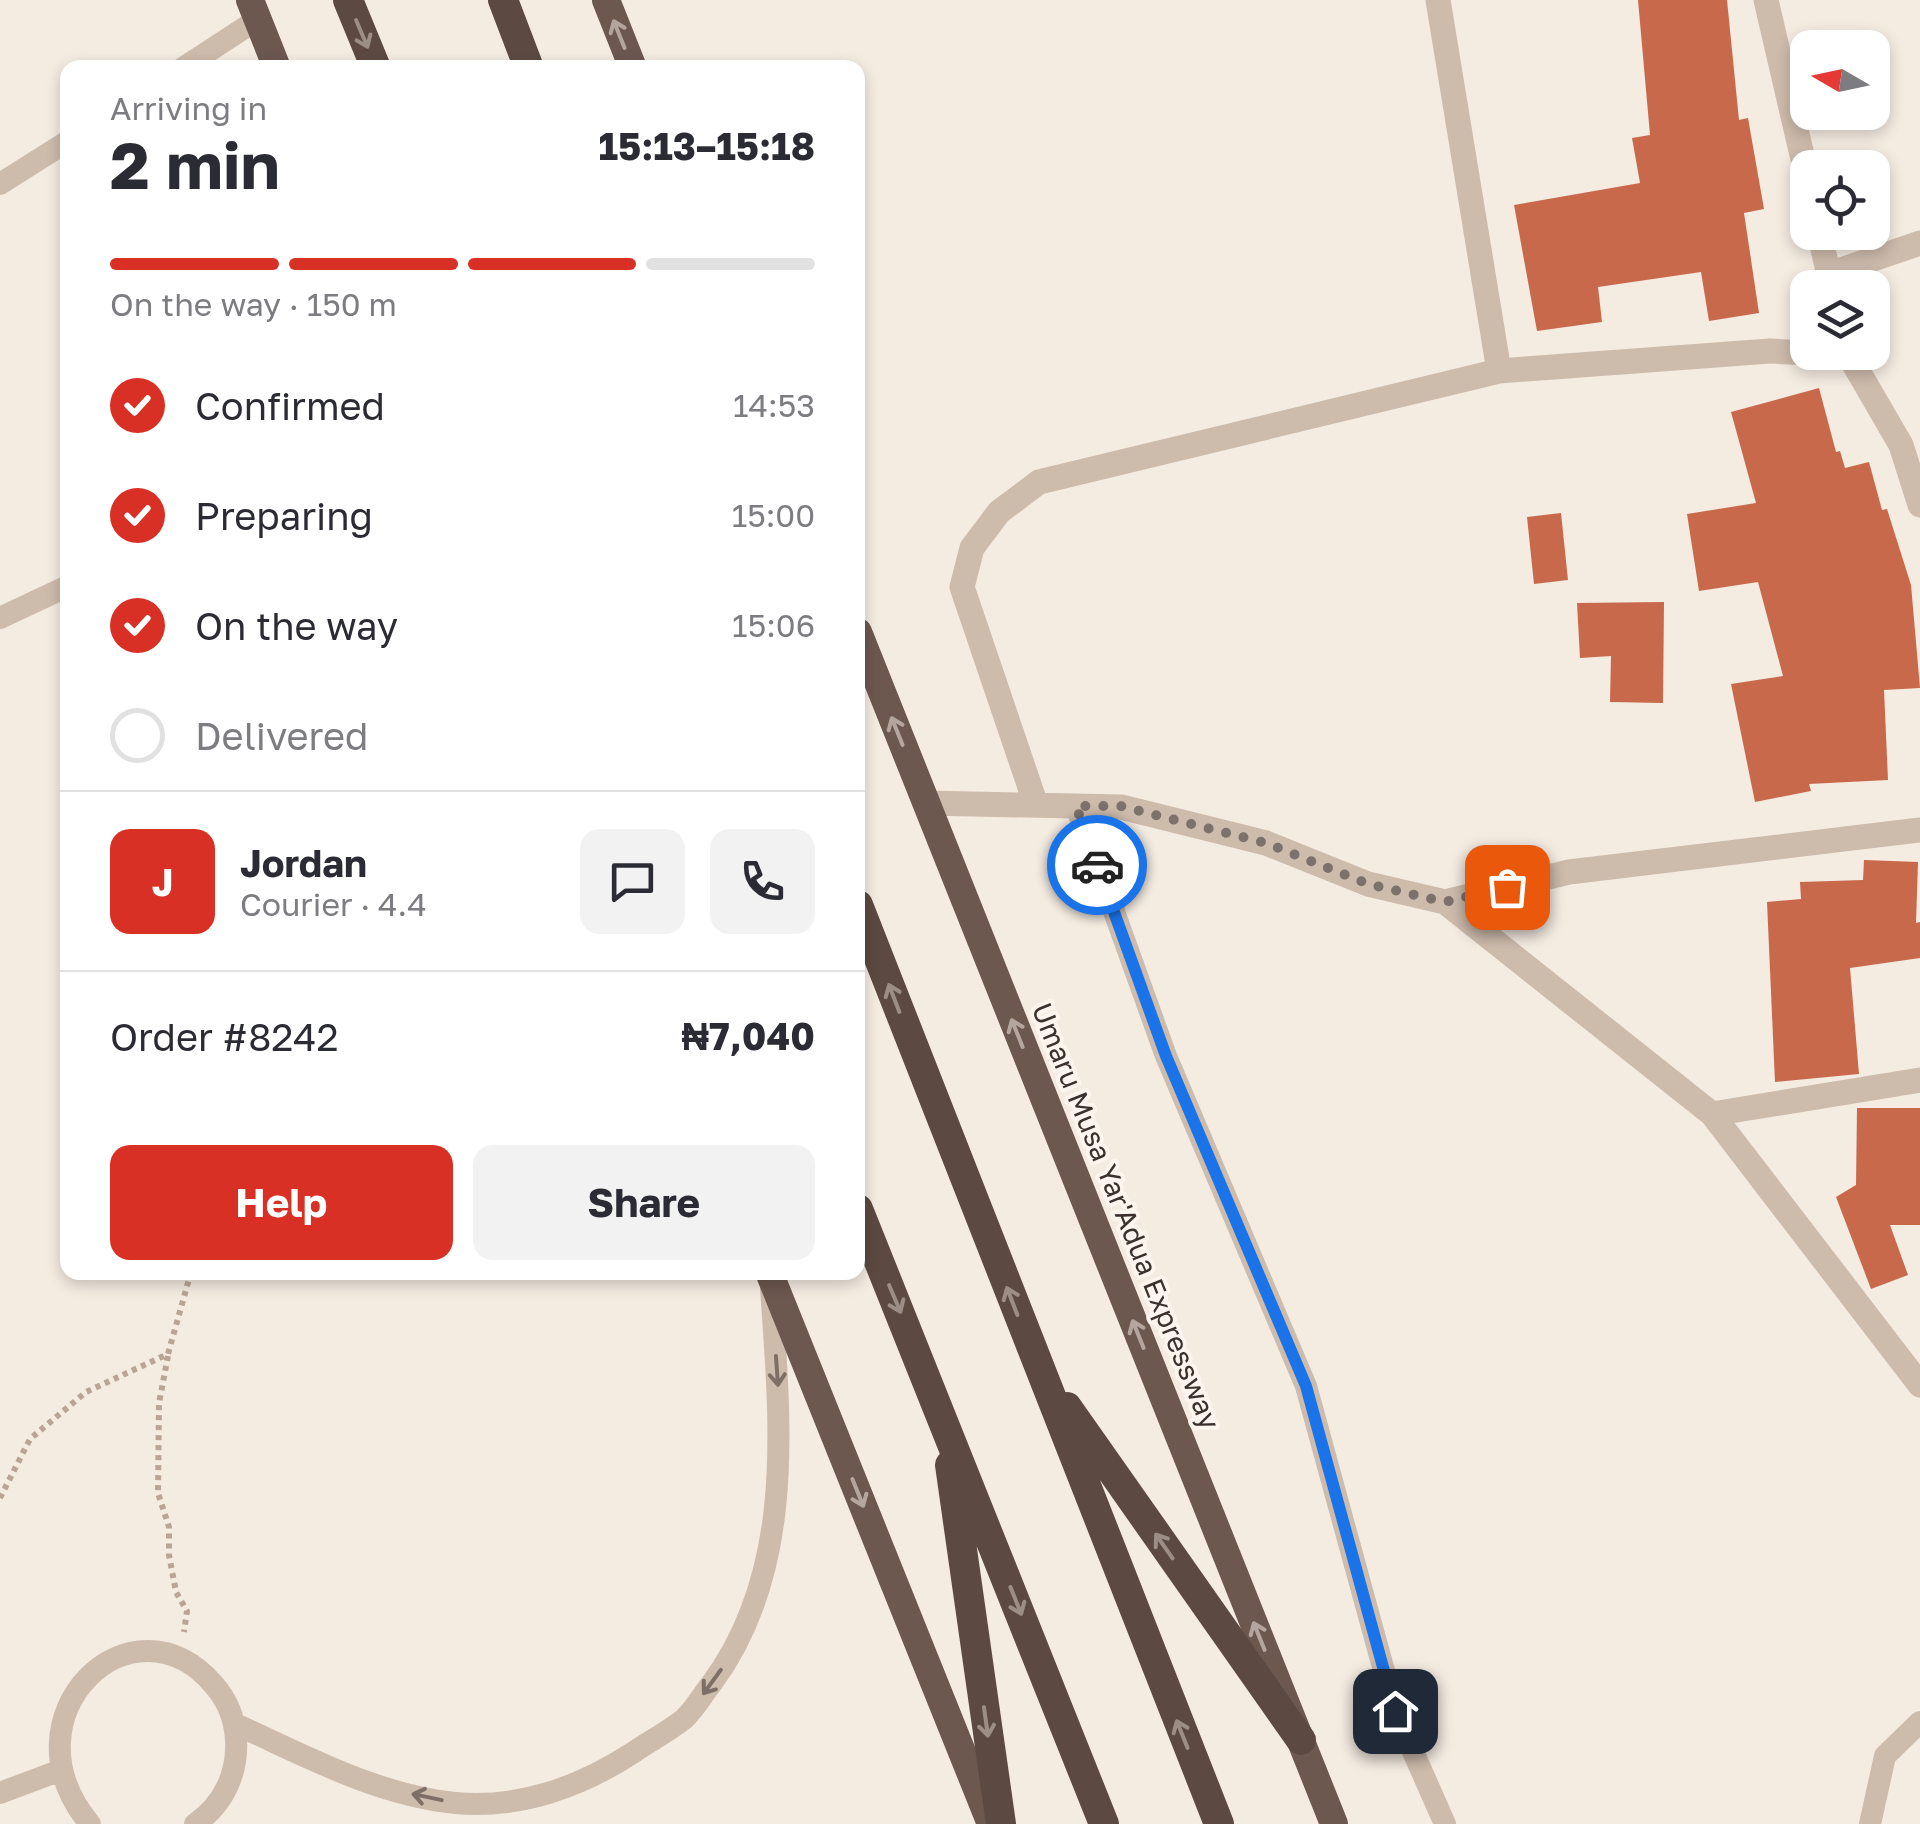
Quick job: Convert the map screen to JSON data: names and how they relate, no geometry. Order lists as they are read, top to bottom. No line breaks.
{"streets":{"highway":["Umaru Musa Yar'Adua Expressway"]},"north":"left","page":{"heading":["2 min","Arriving in","15:13–15:18"],"panel":["Jordan","Courier · 4.4","Order #8242","₦7,040"],"bar":"On the way · 150 m","list":[["Confirmed","14:53"],["Preparing","15:00"],["On the way","15:06"],"Delivered"],"round":"J","buttons":["Help","Share"]}}
